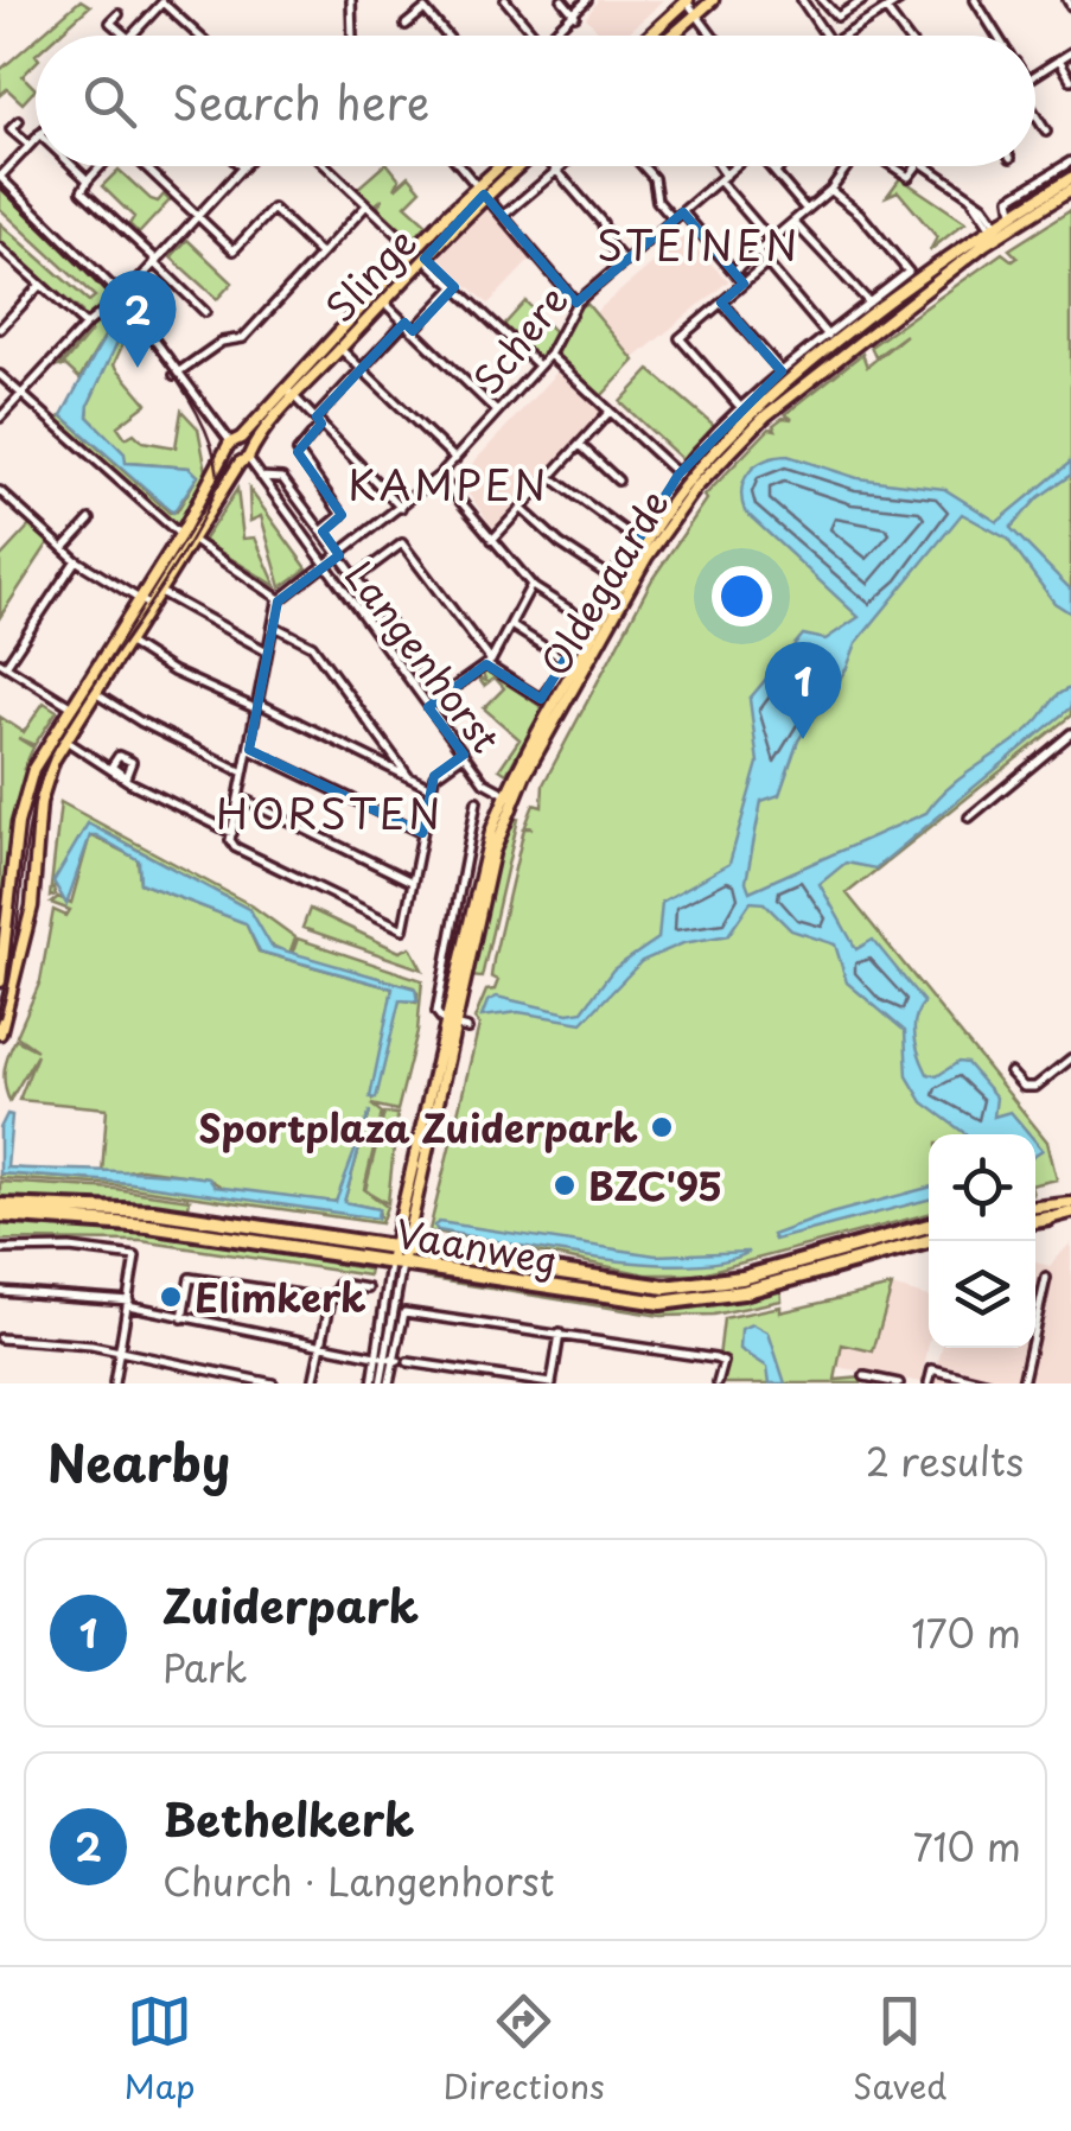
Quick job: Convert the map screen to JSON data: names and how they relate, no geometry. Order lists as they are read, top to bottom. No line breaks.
{"streets":{"highway":["Vaanweg"],"main road":["Slinge","Oldegaarde"],"street":["Schere","Langenhorst"]},"crossings":[["Slinge","Schere"],["Slinge","Langenhorst"],["Schere","Langenhorst"],["Oldegaarde","Langenhorst"],["Oldegaarde","Vaanweg"]],"districts":["STEINEN","KAMPEN","HORSTEN"],"places":["Sportplaza Zuiderpark","BZC'95","Elimkerk"],"page":{"search":"Search here","pins":["2","1"],"heading":["Nearby","2 results"],"list":[{"mark":"1","name":"Zuiderpark","note":"Park","value":"170 m"},{"mark":"2","name":"Bethelkerk","note":"Church · Langenhorst","value":"710 m"}],"nav":["Map","Directions","Saved"]}}
